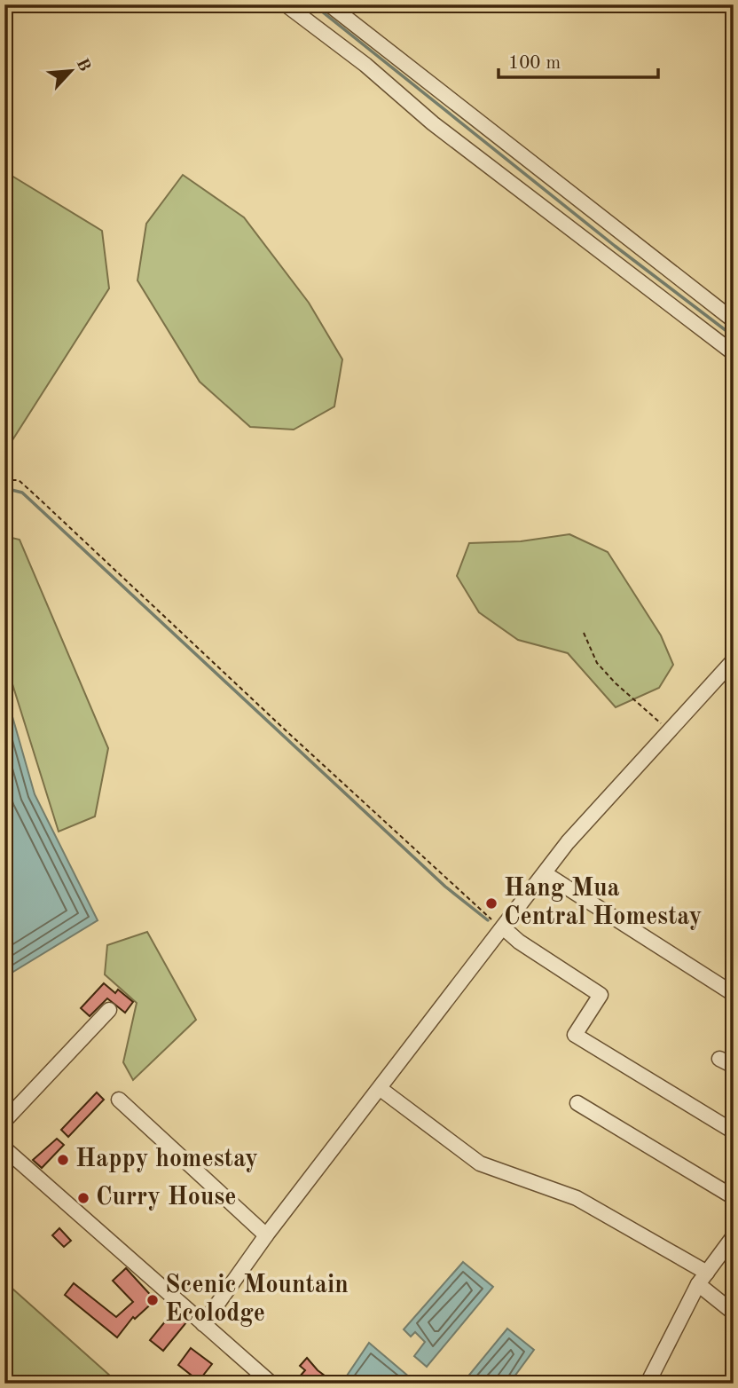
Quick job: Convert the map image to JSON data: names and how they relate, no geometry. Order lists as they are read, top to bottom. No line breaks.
{"places":["Hang Mua Central Homestay","Happy homestay","Curry House","Scenic Mountain Ecolodge"],"scale_bar":"100 m","north":"top right"}
